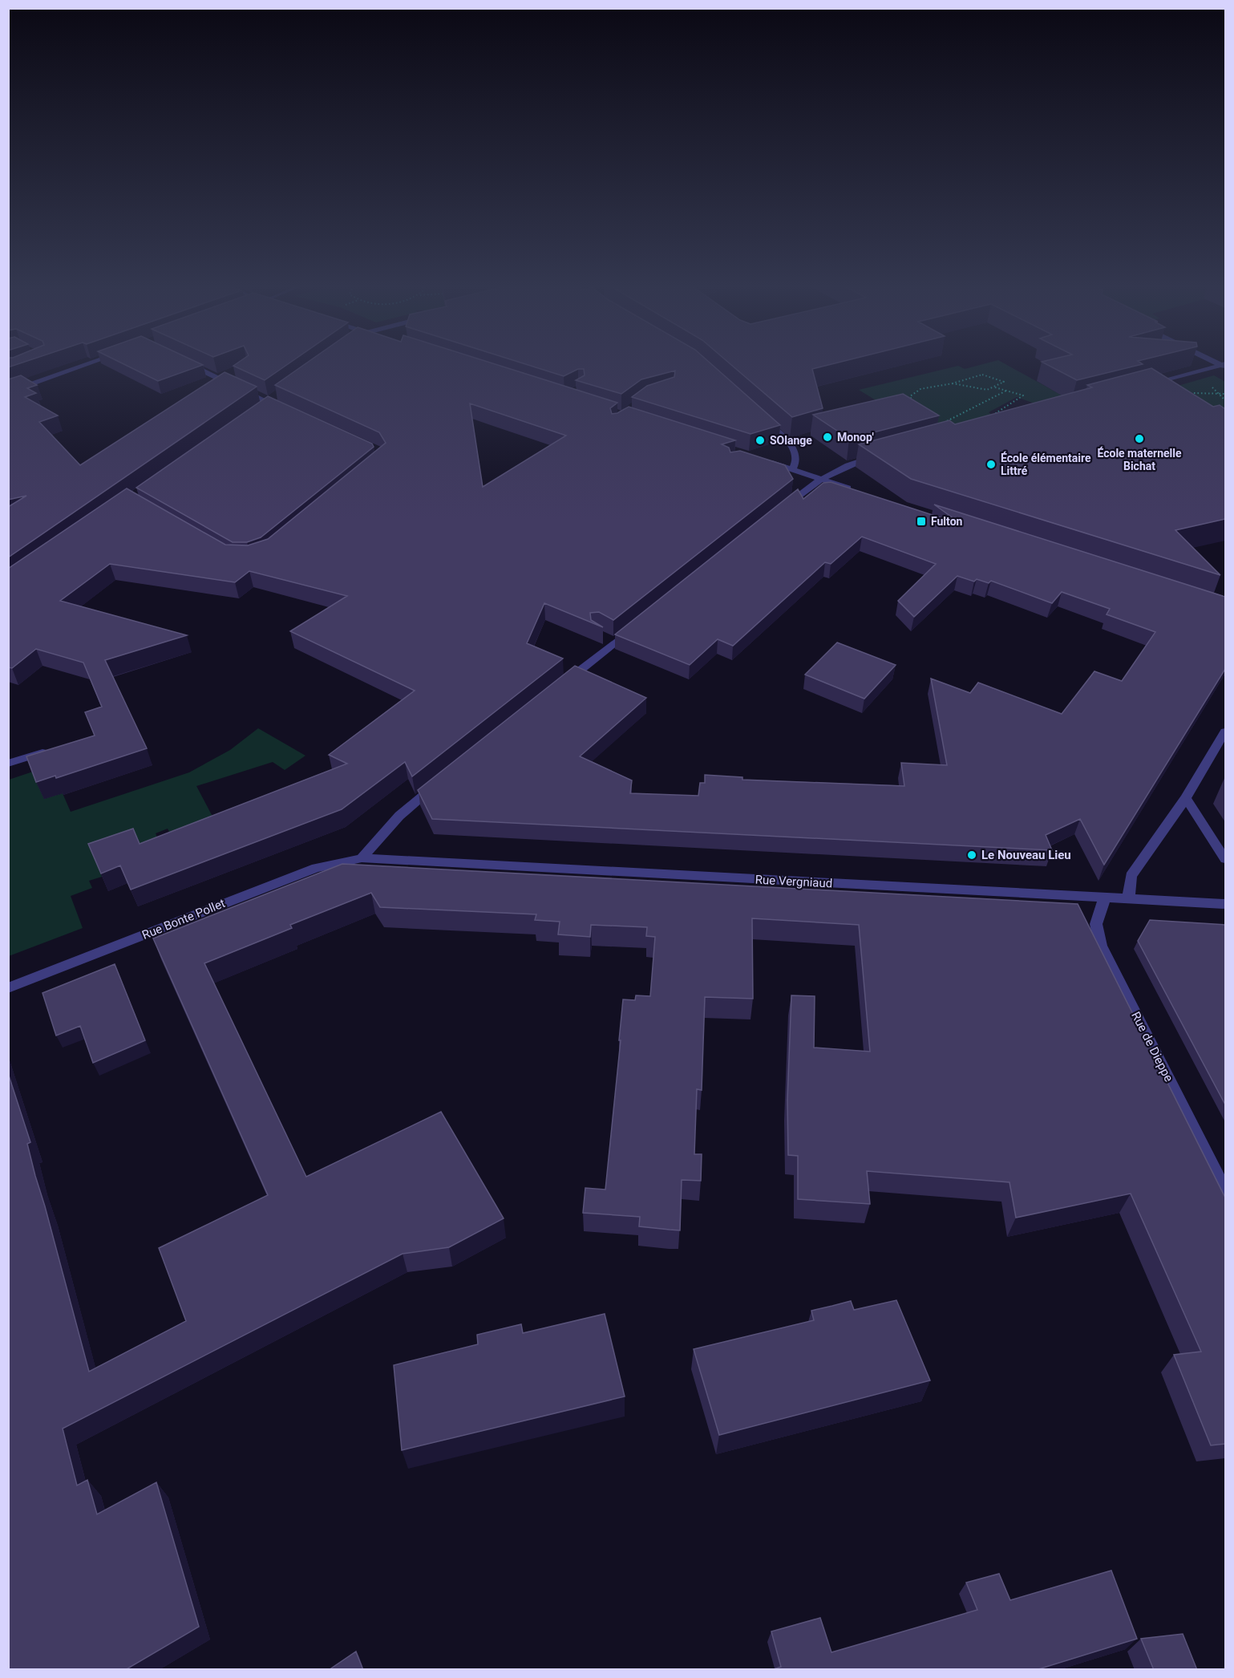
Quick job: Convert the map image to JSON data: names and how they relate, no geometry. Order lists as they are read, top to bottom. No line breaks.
{"streets":{"street":["Rue Vergniaud","Rue Bonte Pollet","Rue de Dieppe"]},"crossings":[["Rue Vergniaud","Rue Bonte Pollet"],["Rue Vergniaud","Rue de Dieppe"]],"places":{"other":["Monop'","École maternelle Bichat","SOlange","École élémentaire Littré","Le Nouveau Lieu"],"transit":["Fulton"]}}
